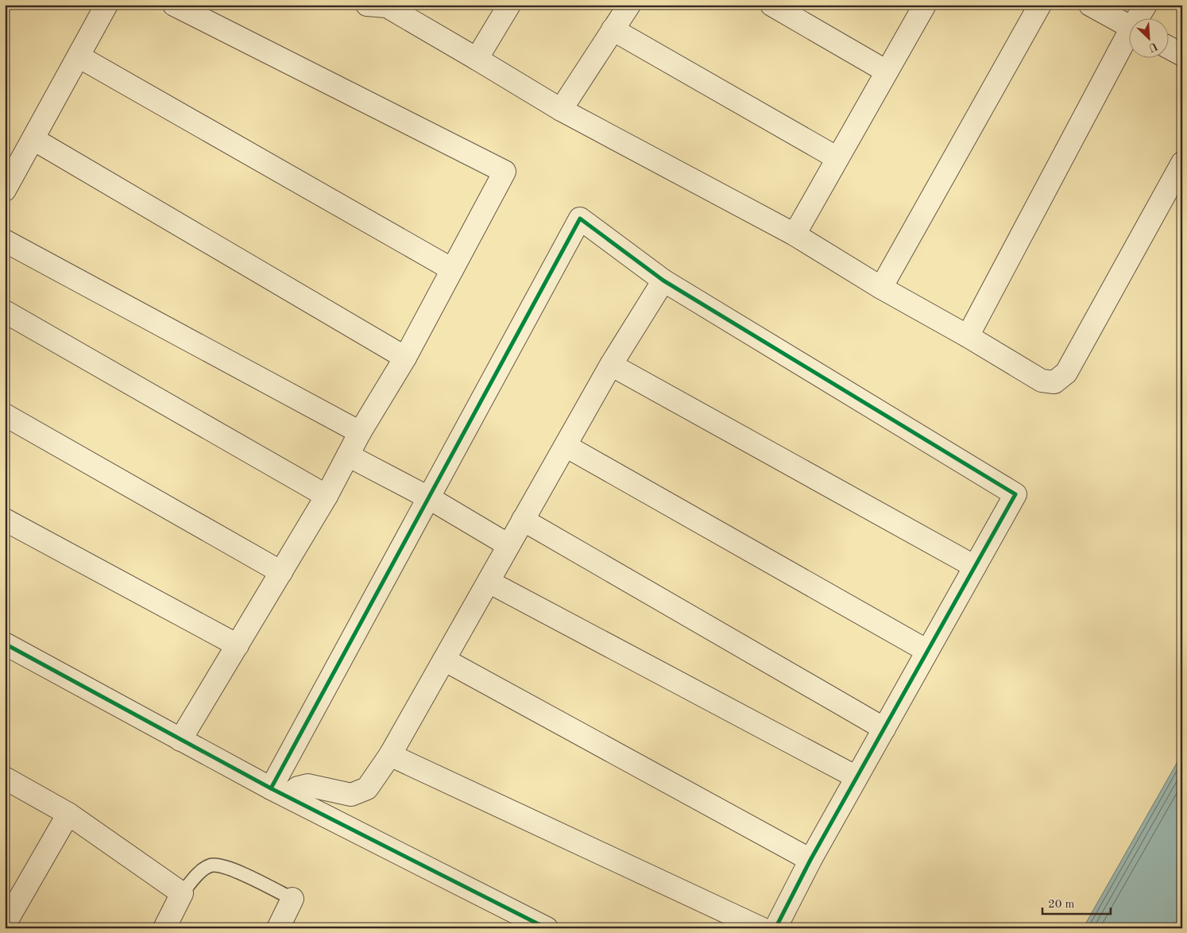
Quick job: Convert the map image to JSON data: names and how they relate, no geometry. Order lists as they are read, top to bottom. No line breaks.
{"scale_bar":"20 m","north":"bottom right"}
